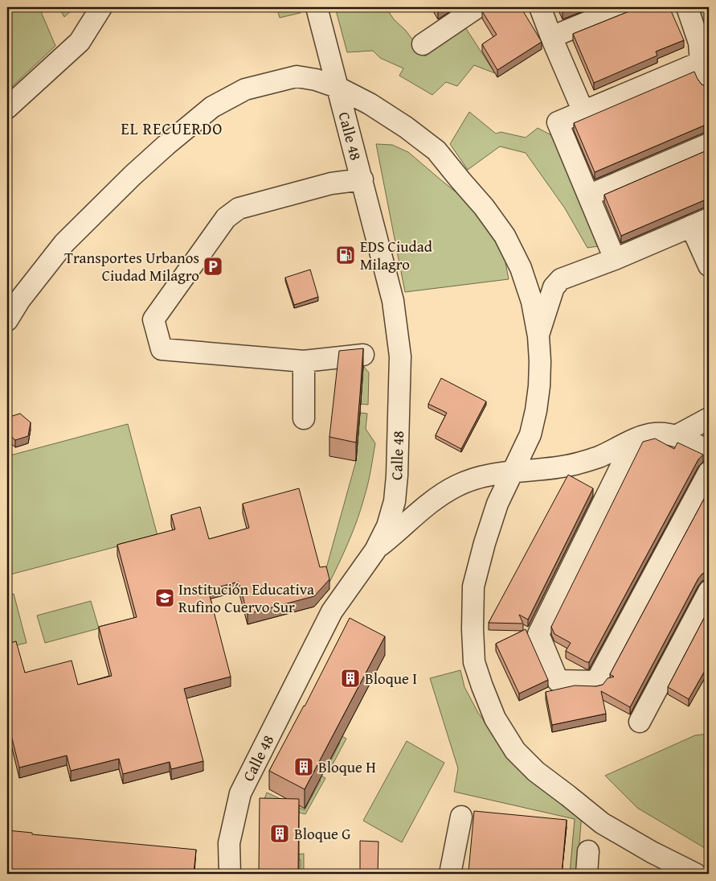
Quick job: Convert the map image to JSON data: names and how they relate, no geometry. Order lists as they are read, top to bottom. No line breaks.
{"streets":{"street":["Calle 48"]},"districts":["EL RECUERDO"],"places":{"fuel station":["EDS Ciudad Milagro"],"parking":["Transportes Urbanos Ciudad Milagro"],"school or university":["Institución Educativa Rufino Cuervo Sur"],"building":["Bloque I","Bloque H","Bloque G"]}}
